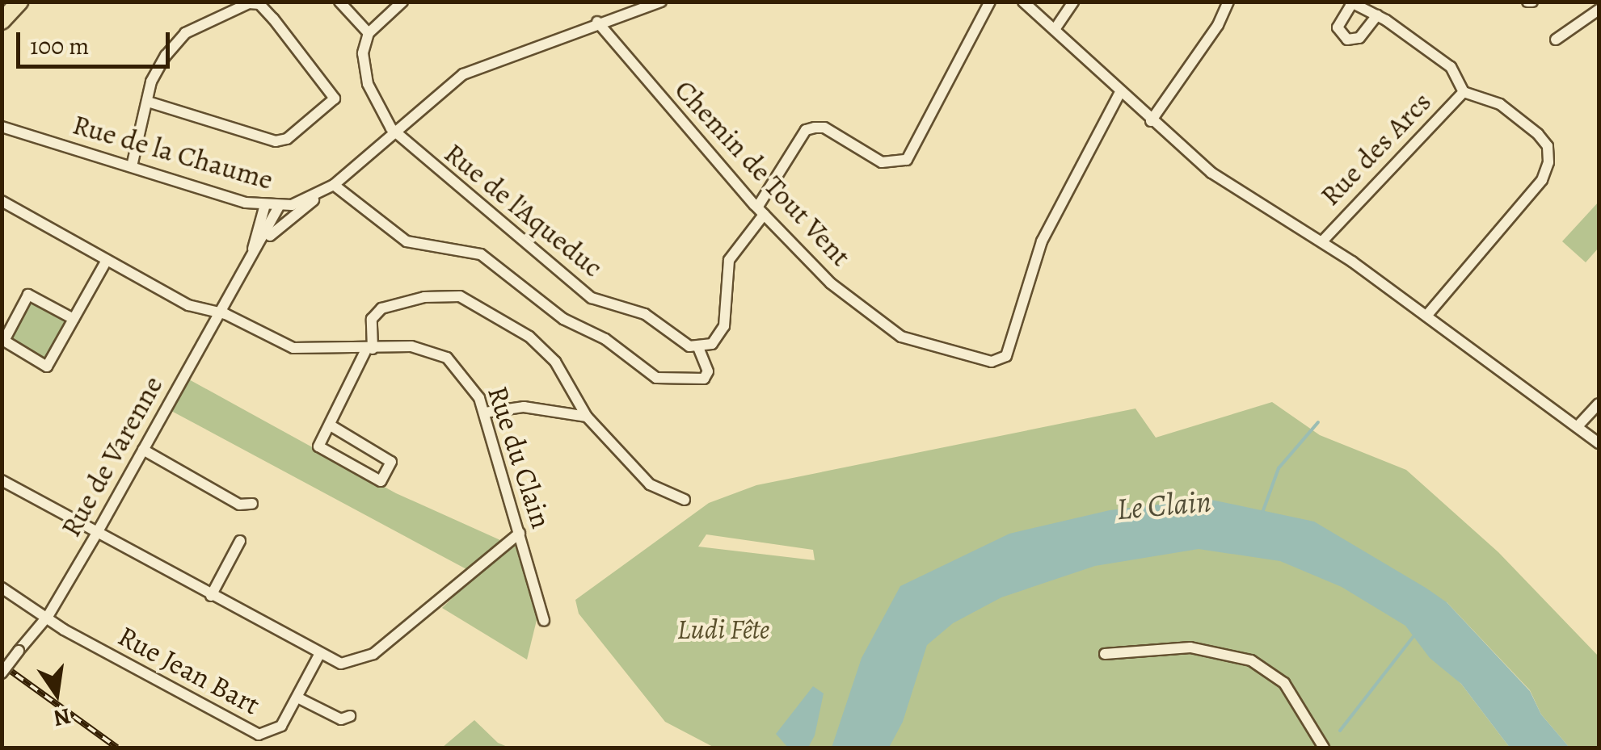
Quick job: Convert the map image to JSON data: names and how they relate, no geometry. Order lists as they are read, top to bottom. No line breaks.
{"streets":{"street":["Rue des Arcs","Rue de la Chaume","Chemin de Tout Vent","Rue de l'Aqueduc","Rue de Varenne","Rue du Clain","Rue Jean Bart"]},"crossings":[["Rue de la Chaume","Chemin de Tout Vent"],["Rue de la Chaume","Rue de l'Aqueduc"],["Rue de la Chaume","Rue de Varenne"],["Rue de Varenne","Rue du Clain"],["Rue de Varenne","Rue Jean Bart"]],"water":["Le Clain"],"parks":["Ludi Fête"],"scale_bar":"100 m","north":"bottom"}
